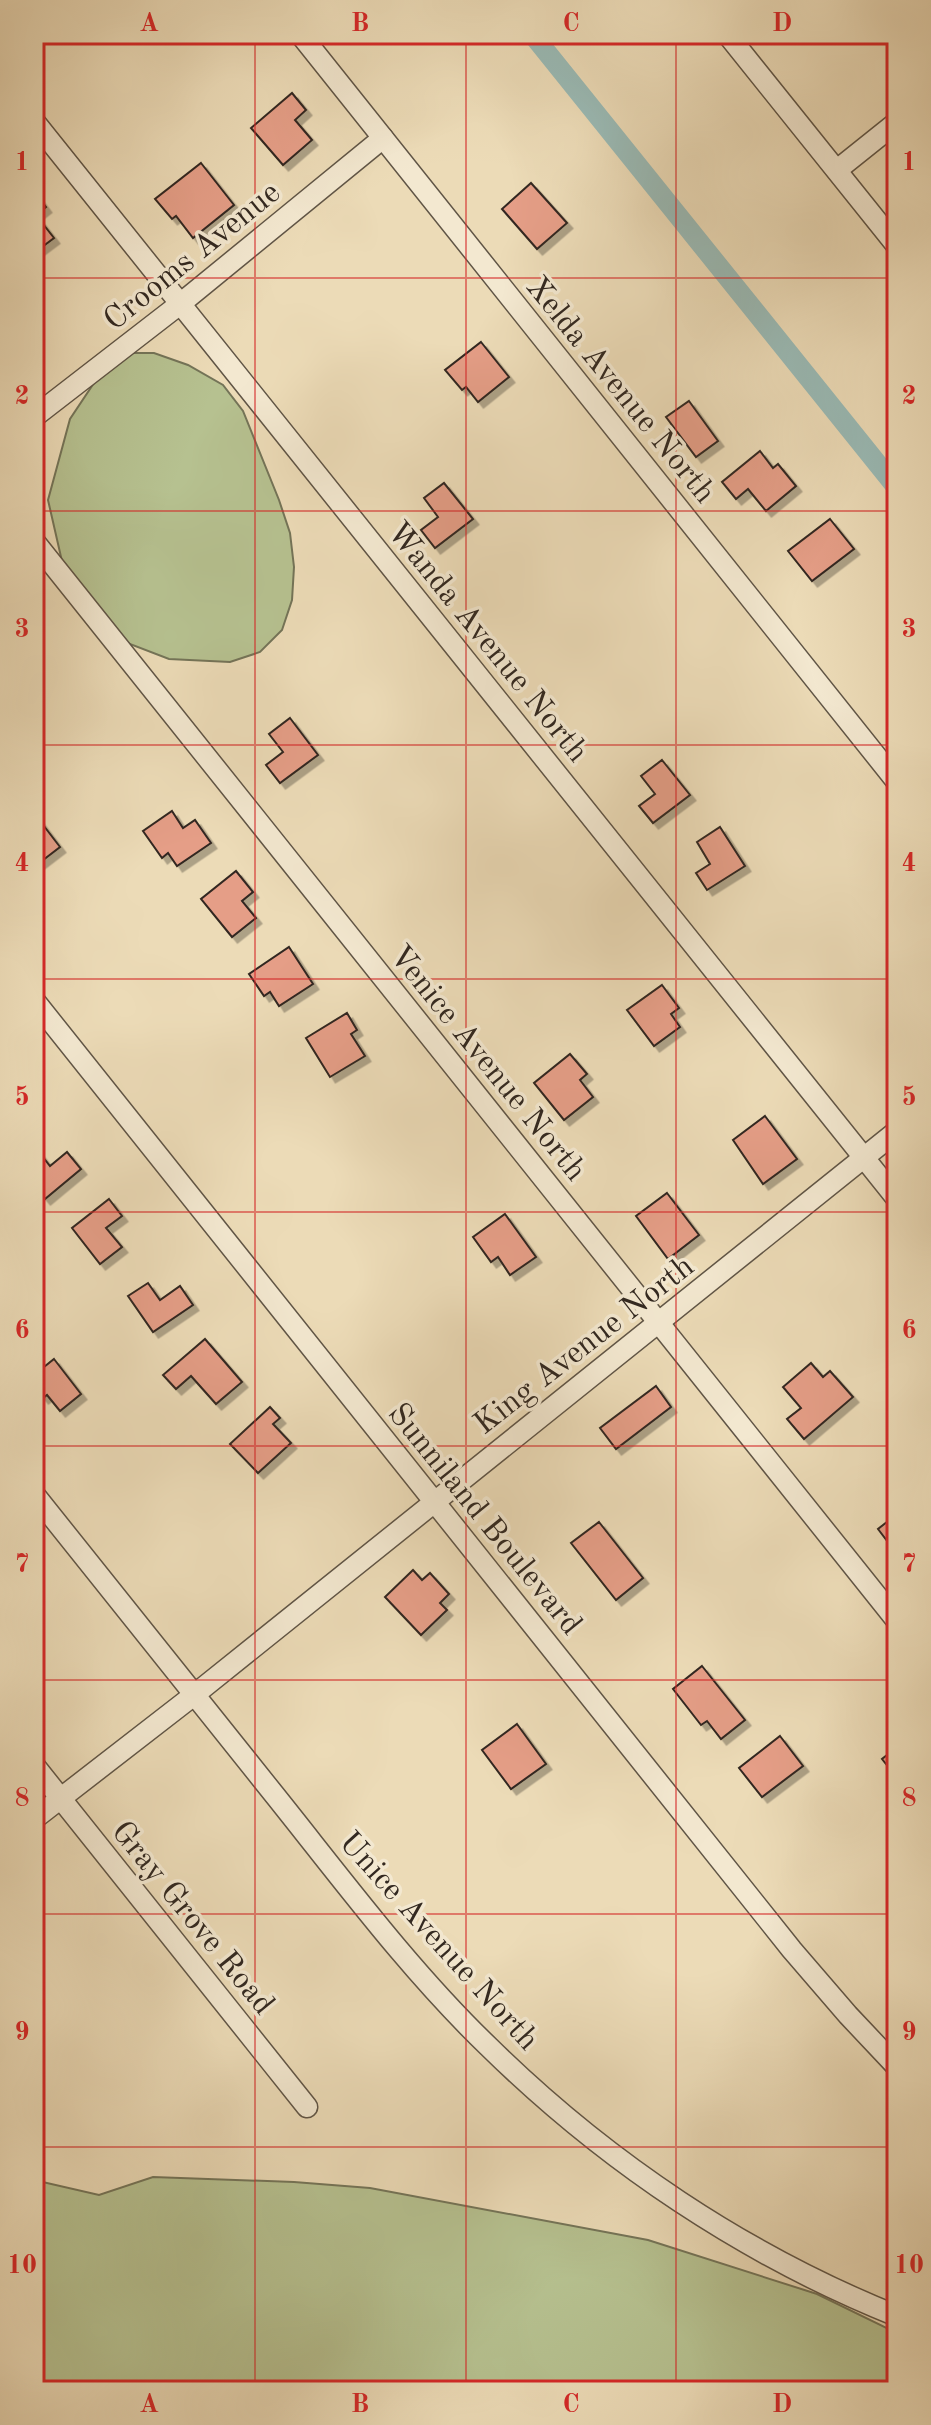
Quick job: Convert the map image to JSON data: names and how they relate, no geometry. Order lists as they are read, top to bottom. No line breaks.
{"streets":{"street":["Crooms Avenue","Xelda Avenue North","Wanda Avenue North","Venice Avenue North","King Avenue North","Sunniland Boulevard","Gray Grove Road","Unice Avenue North"]},"crossings":[["Crooms Avenue","Xelda Avenue North"],["Crooms Avenue","Wanda Avenue North"],["Wanda Avenue North","King Avenue North"],["Venice Avenue North","King Avenue North"],["King Avenue North","Sunniland Boulevard"],["King Avenue North","Gray Grove Road"],["King Avenue North","Unice Avenue North"]],"grid":{"columns":["A","B","C","D"],"rows":["1","2","3","4","5","6","7","8","9","10"]}}
